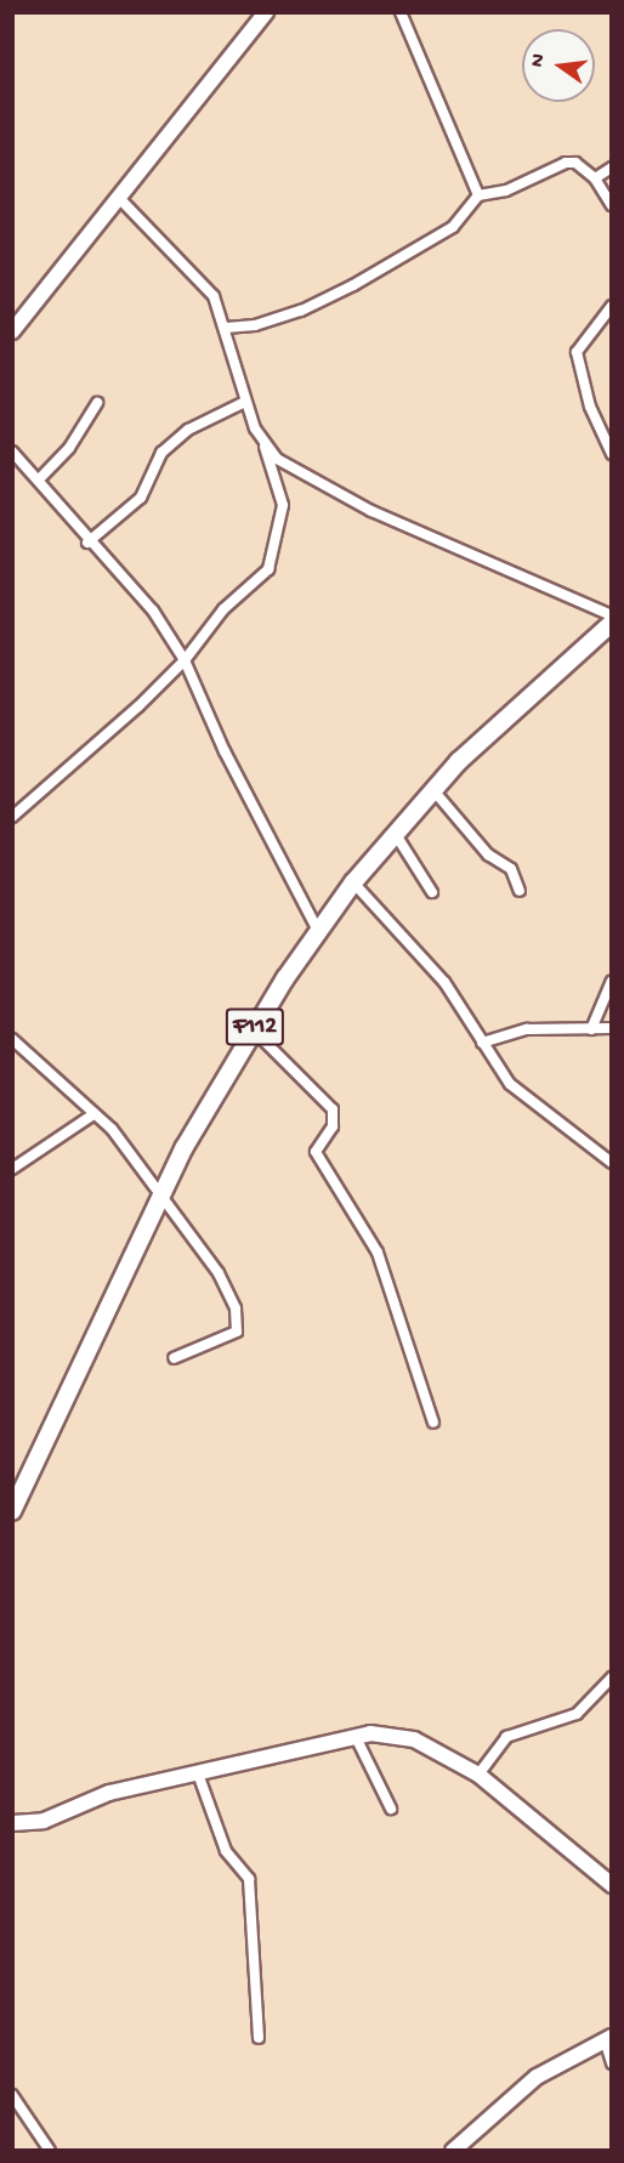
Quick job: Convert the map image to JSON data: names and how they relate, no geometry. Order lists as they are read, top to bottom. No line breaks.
{"streets":{"main road":["F112"]},"north":"left"}
